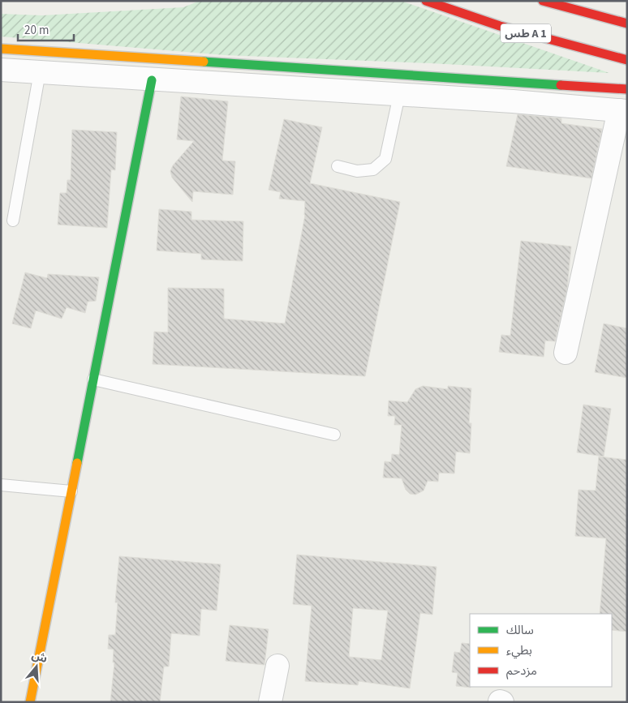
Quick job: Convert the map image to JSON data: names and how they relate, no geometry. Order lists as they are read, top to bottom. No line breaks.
{"streets":{"main road":["طس A 1"]},"legend":["سالك","بطيء","مزدحم"],"scale_bar":"20 m","north":"top"}
